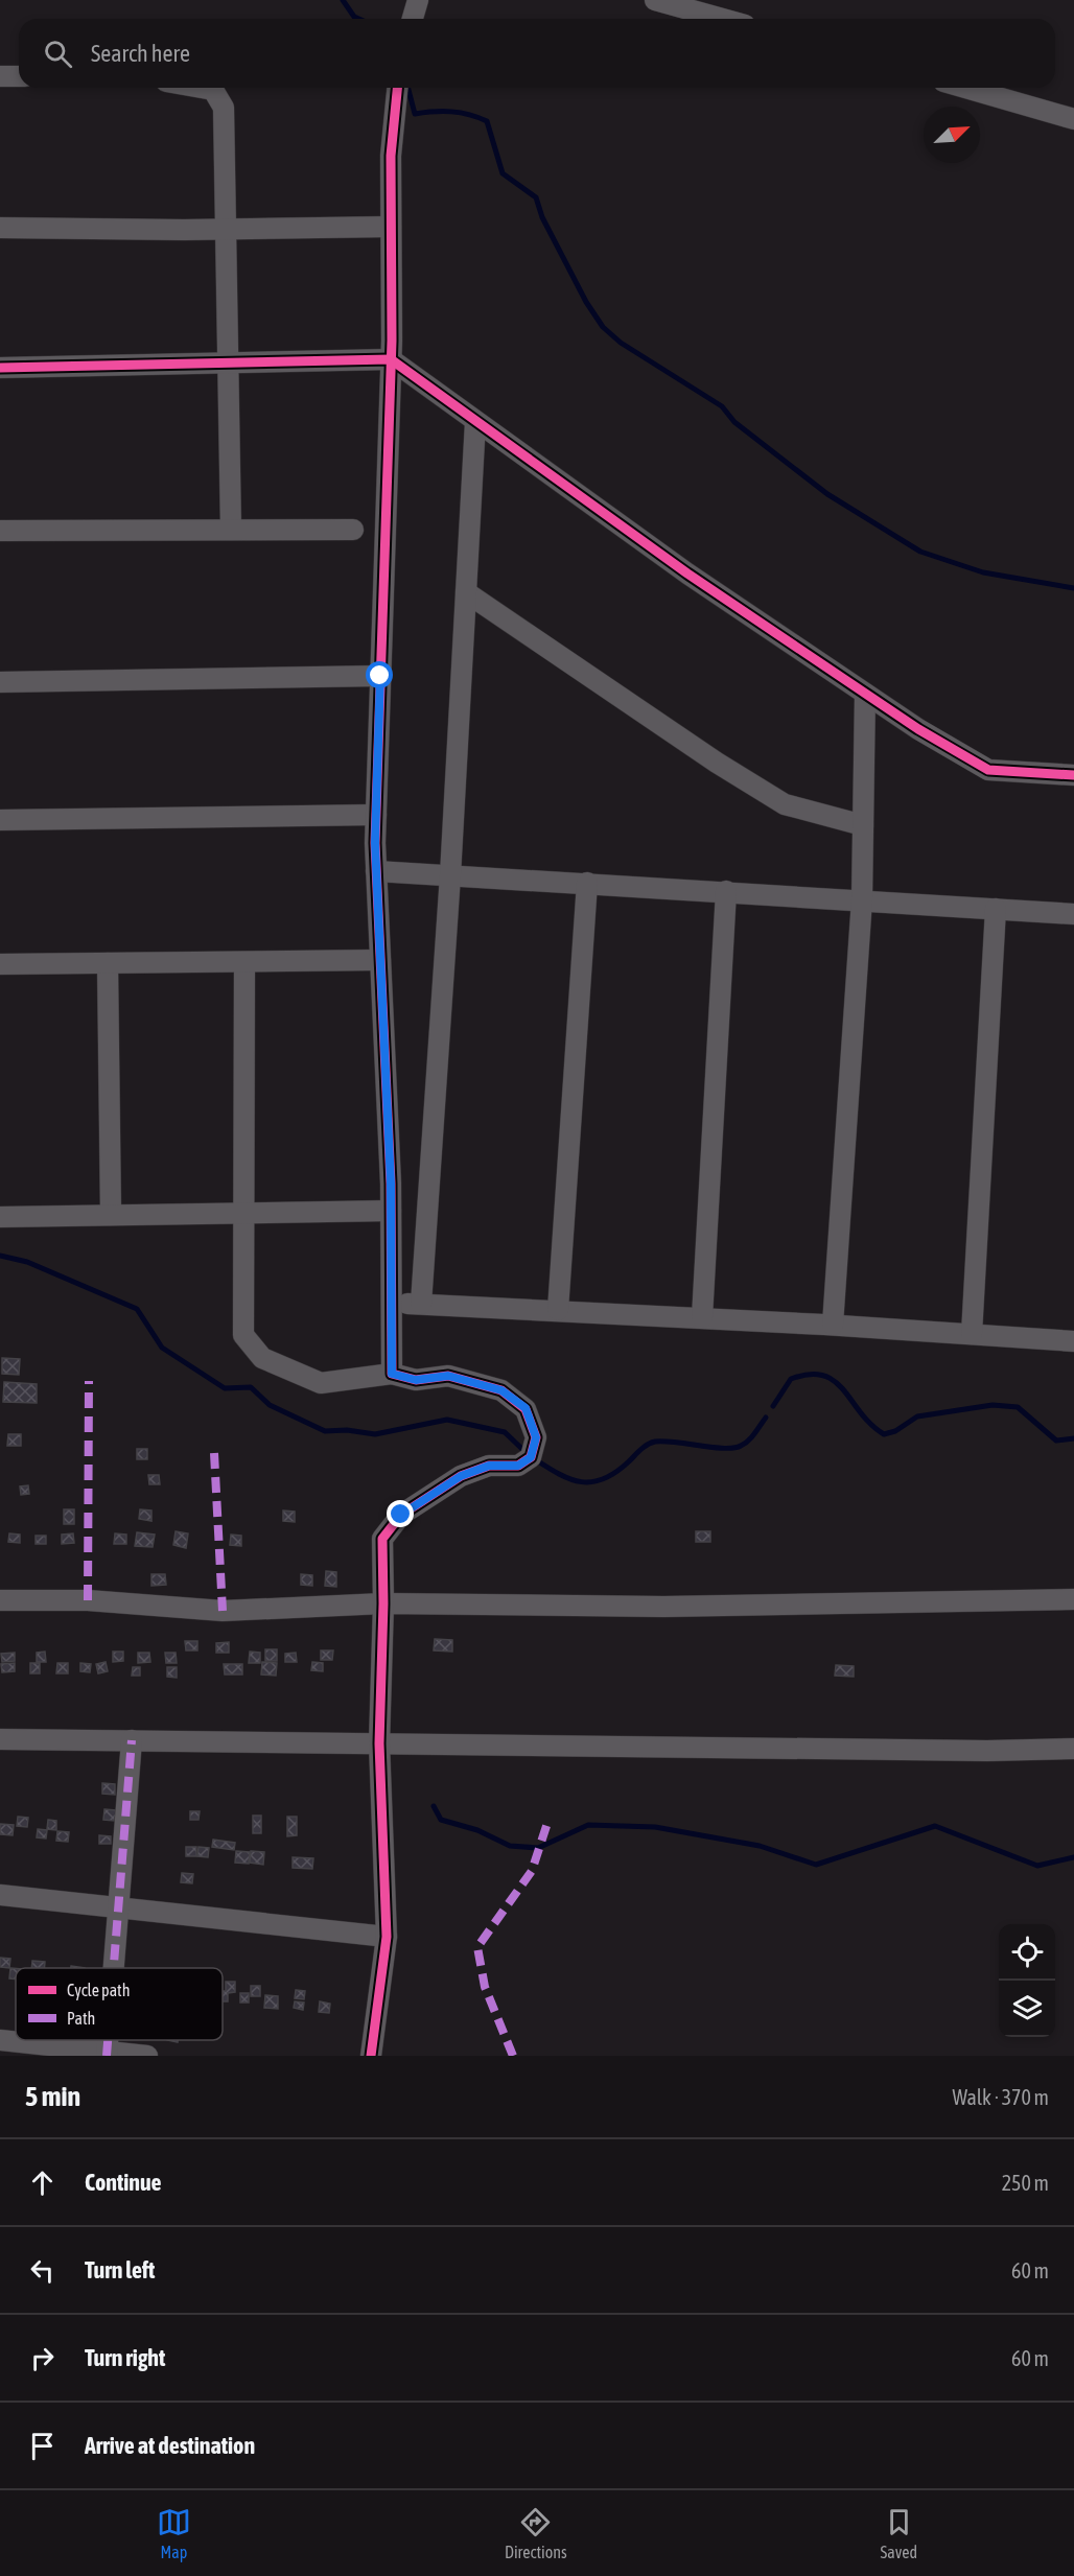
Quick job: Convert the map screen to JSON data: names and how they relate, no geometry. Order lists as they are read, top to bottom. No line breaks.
{"legend":["Cycle path","Path"],"north":"top right","page":{"search":"Search here","heading":["5 min","Walk · 370 m"],"list":[["Continue","250 m"],["Turn left","60 m"],["Turn right","60 m"],"Arrive at destination"],"nav":["Map","Directions","Saved"]}}
